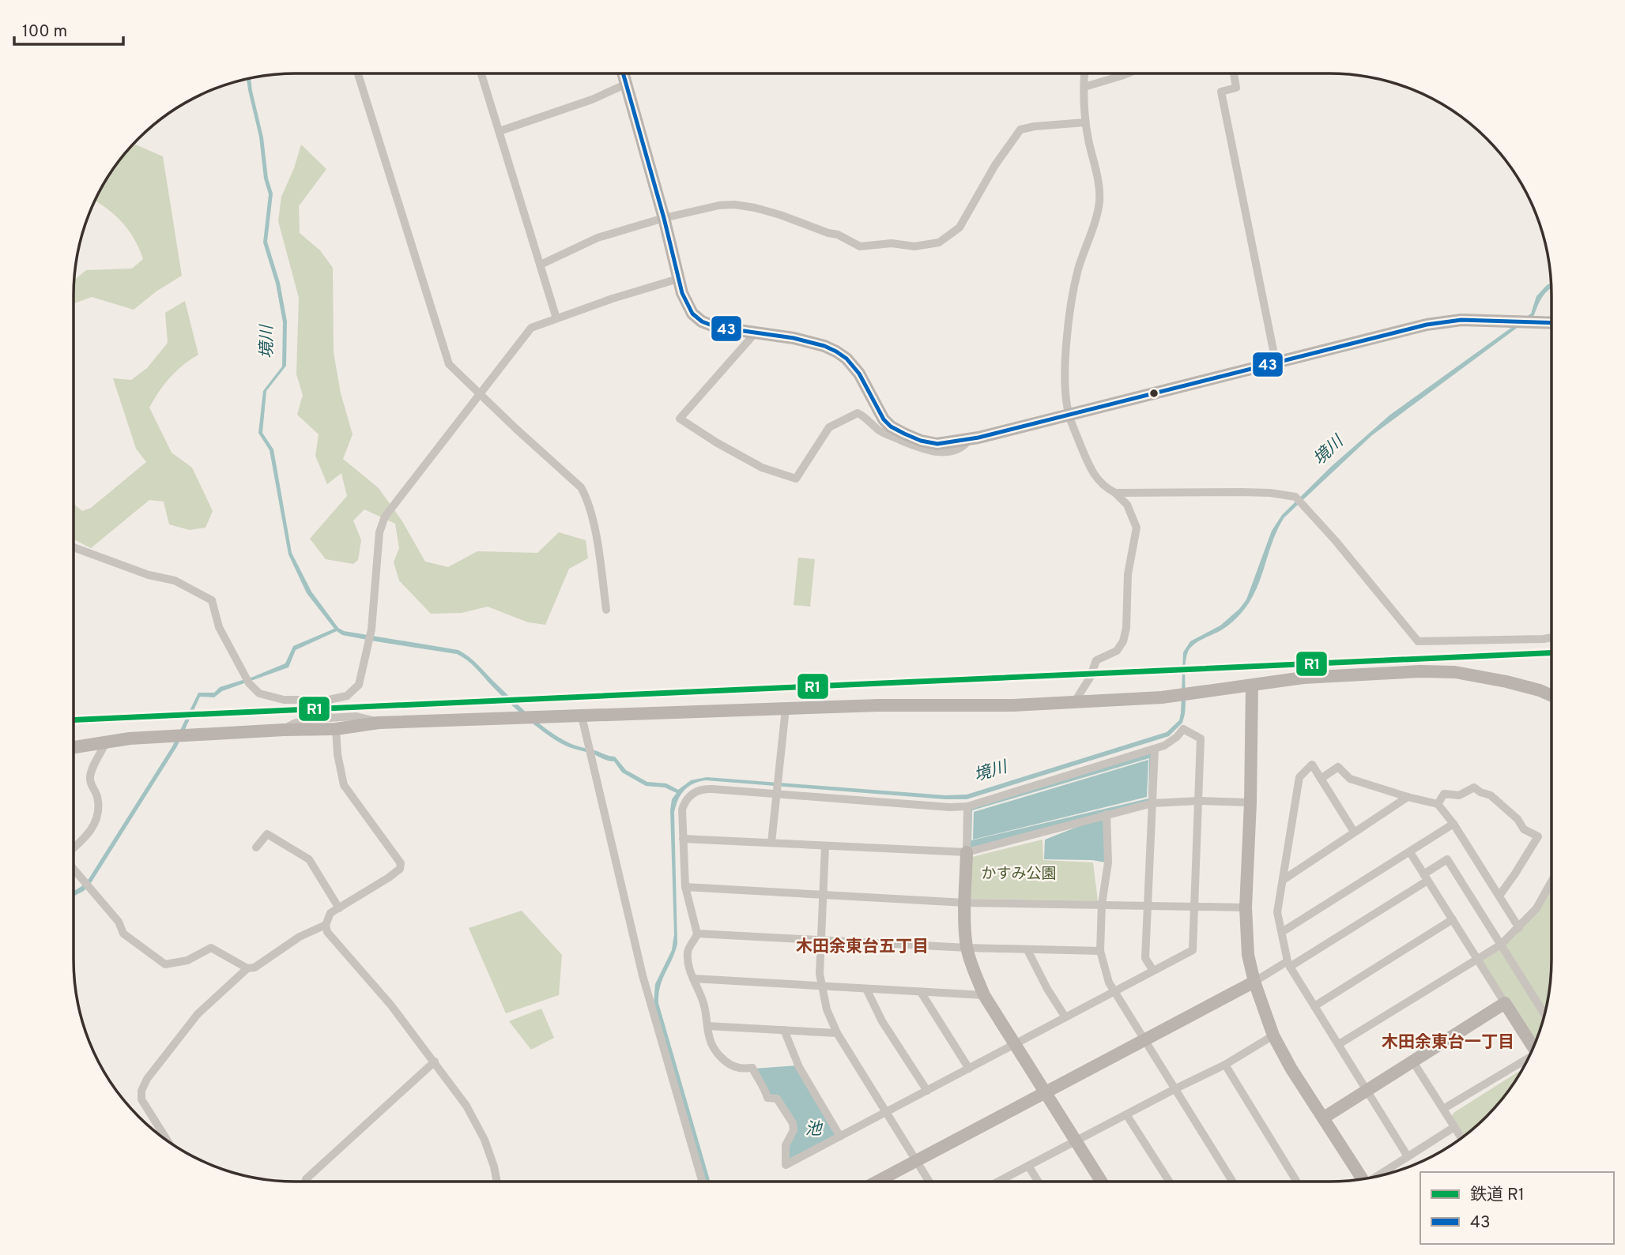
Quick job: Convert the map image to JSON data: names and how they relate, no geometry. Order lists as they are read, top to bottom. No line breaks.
{"districts":["木田余東台五丁目","木田余東台一丁目"],"water":["境川","池"],"parks":["かすみ公園"],"lines":["transit line 43","rail line R1"],"legend":["鉄道 R1","43"],"scale_bar":"100 m"}
